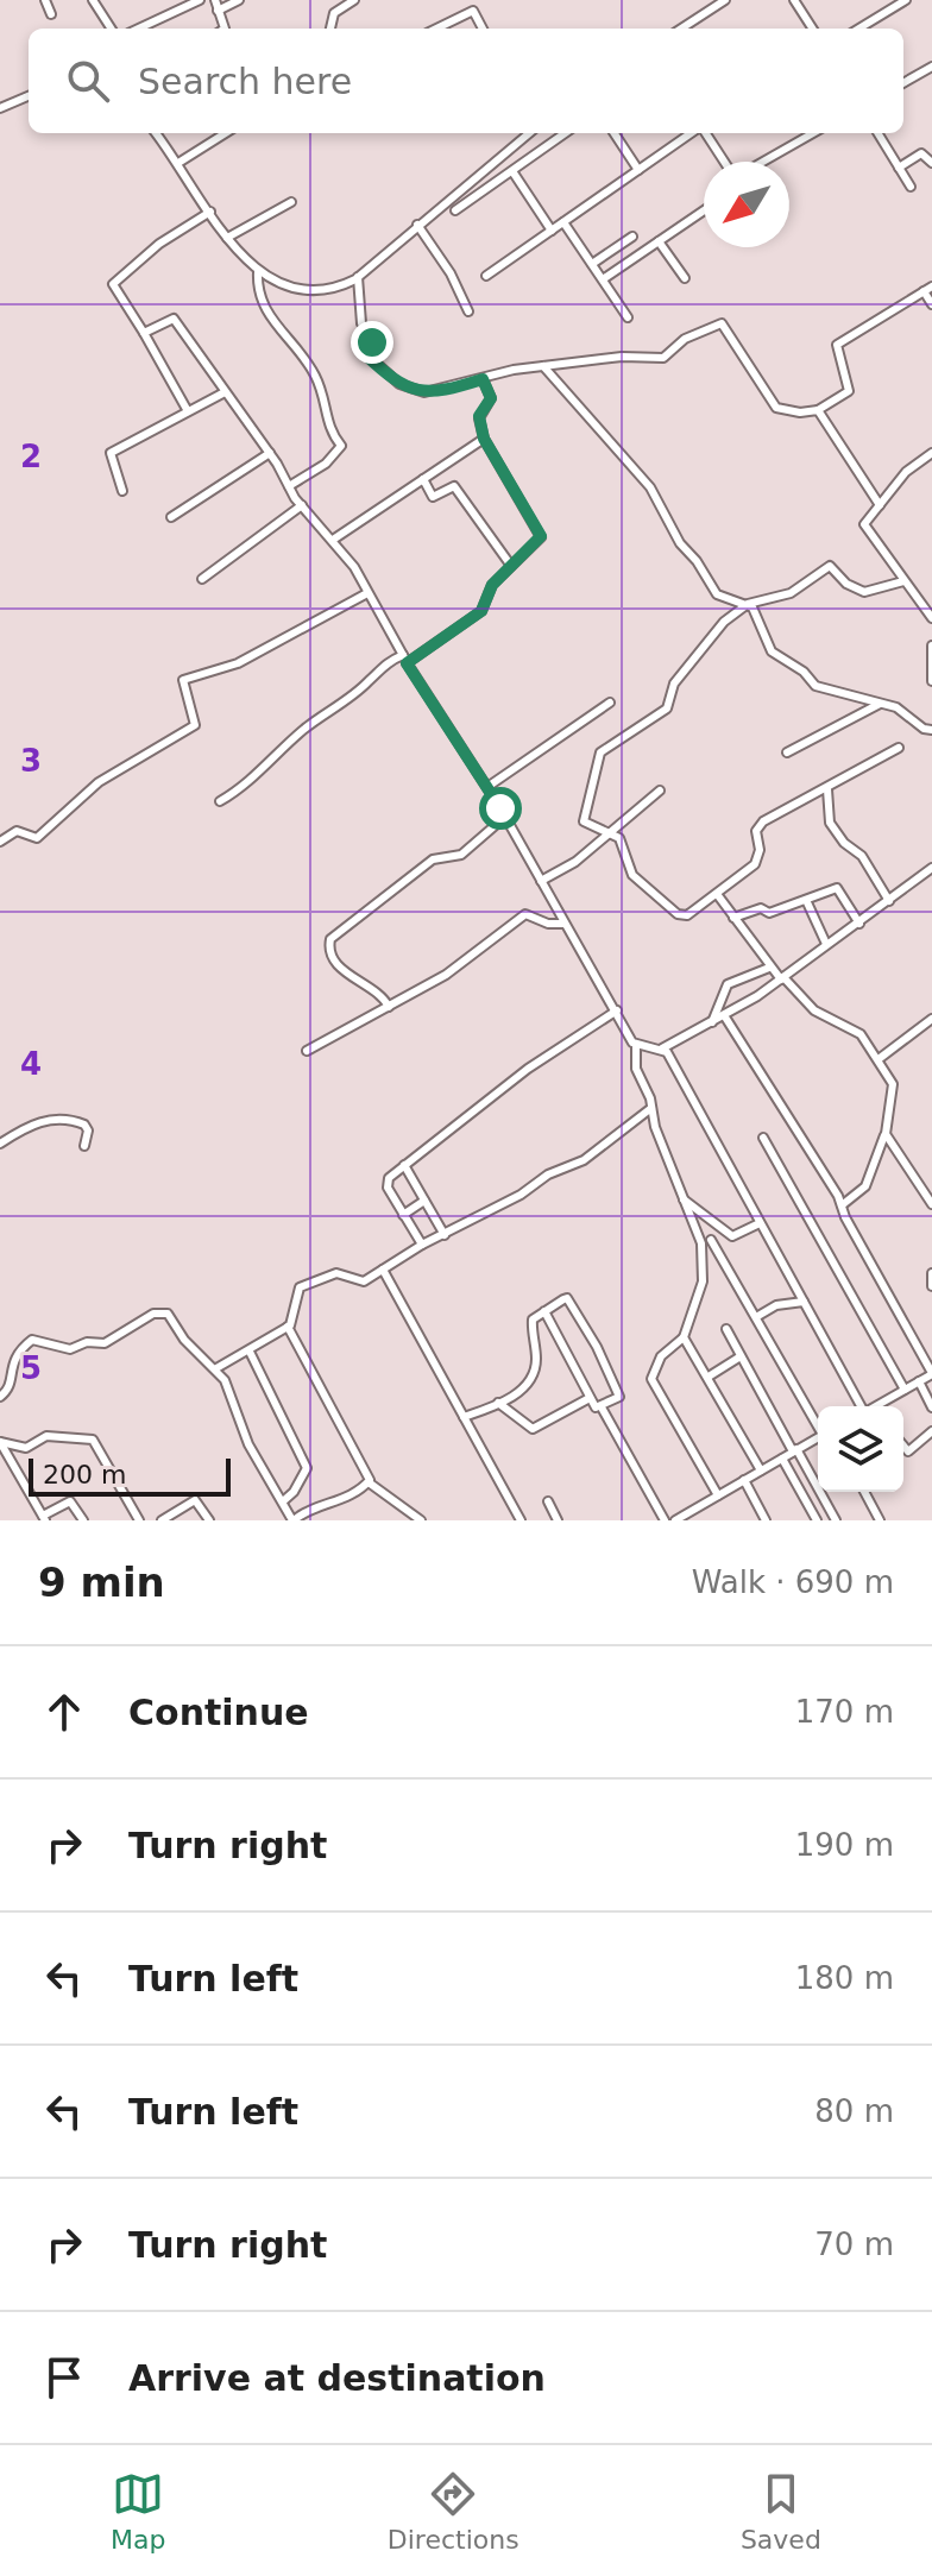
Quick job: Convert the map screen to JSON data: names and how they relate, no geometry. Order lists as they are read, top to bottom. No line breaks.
{"scale_bar":"200 m","north":"bottom left","page":{"search":"Search here","scale":"200 m","heading":["9 min","Walk · 690 m"],"list":[["Continue","170 m"],["Turn right","190 m"],["Turn left","180 m"],["Turn left","80 m"],["Turn right","70 m"],"Arrive at destination"],"nav":["Map","Directions","Saved"]},"grid":{"rows":["2","3","4","5"]}}
